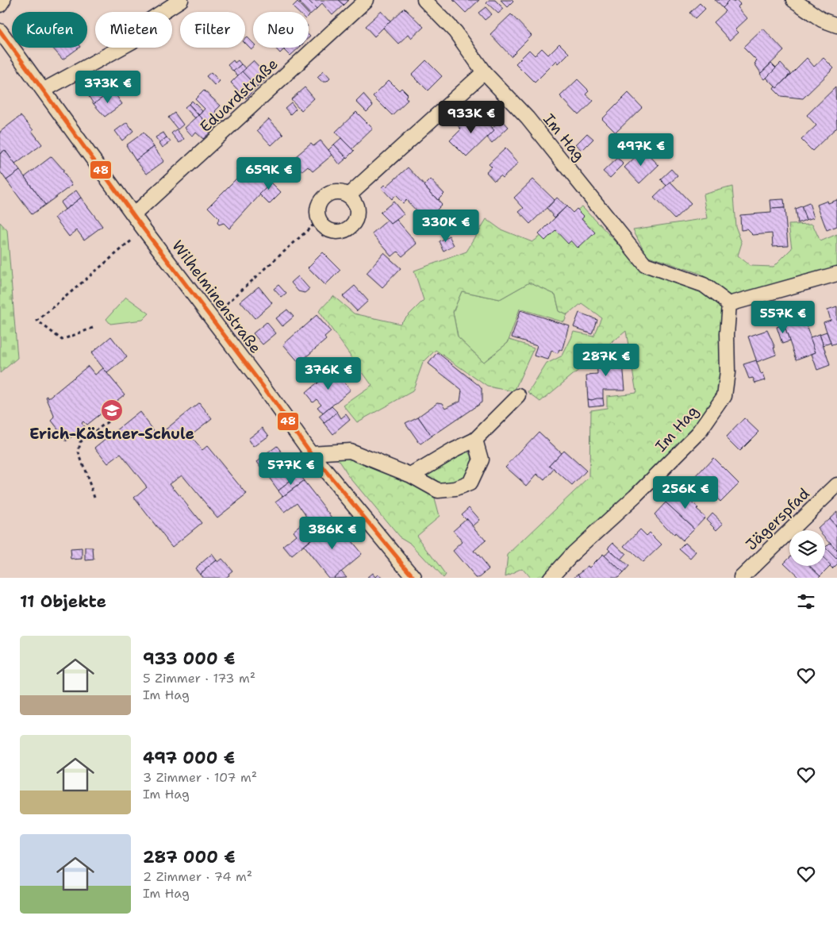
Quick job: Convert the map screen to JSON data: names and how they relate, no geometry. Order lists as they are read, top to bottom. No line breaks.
{"streets":{"street":["Eduardstraße","Im Hag","Wilhelminenstraße","Jägerspfad"]},"crossings":[["Eduardstraße","Wilhelminenstraße"]],"places":{"school or university":["Erich-Kästner-Schule"]},"lines":["transit line 48"],"page":{"chip":["Kaufen","Mieten","Filter","Neu"],"price":["373K €","933K €","497K €","659K €","330K €","557K €","287K €","376K €","577K €","256K €","386K €"],"heading":"11 Objekte","list":[{"name":"933 000 €","note":"5 Zimmer · 173 m² · Im Hag"},{"name":"497 000 €","note":"3 Zimmer · 107 m² · Im Hag"},{"name":"287 000 €","note":"2 Zimmer · 74 m² · Im Hag"}]}}
